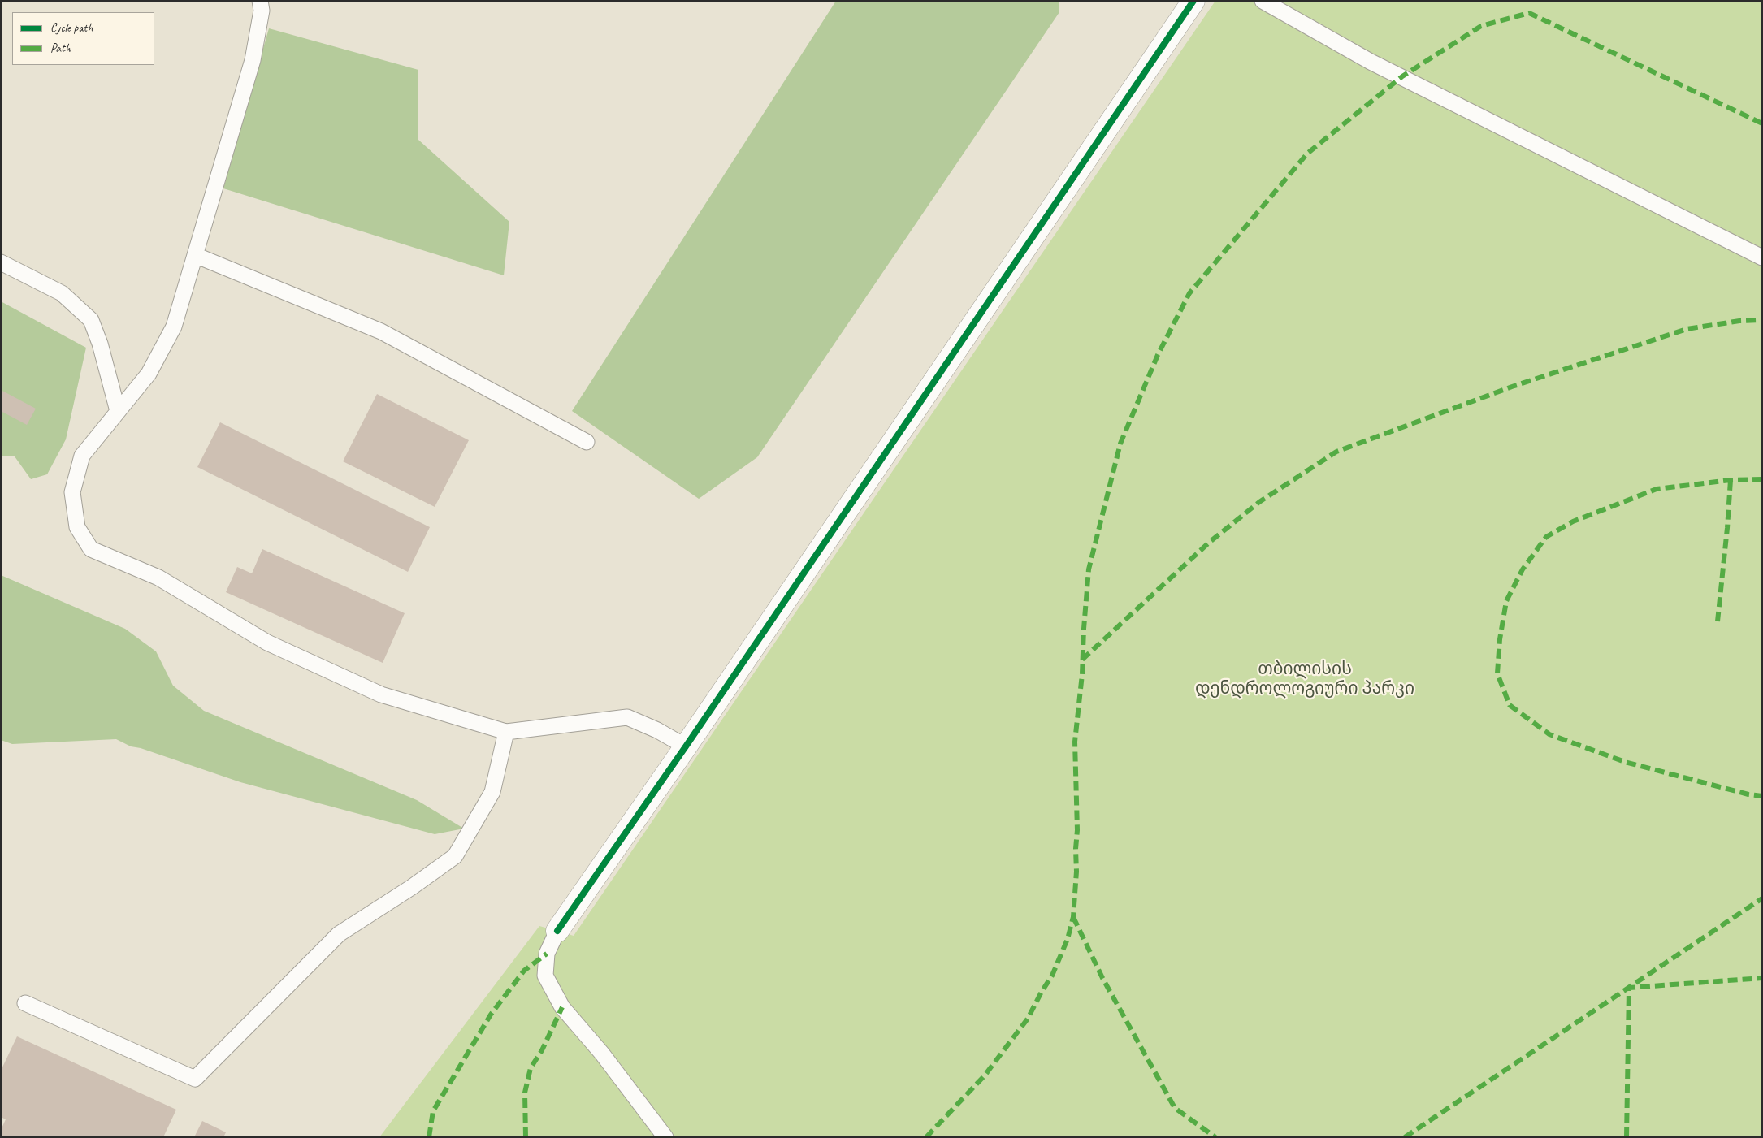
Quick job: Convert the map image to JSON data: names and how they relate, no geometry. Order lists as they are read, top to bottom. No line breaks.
{"parks":["თბილისის დენდროლოგიური პარკი"],"legend":["Cycle path","Path"]}
